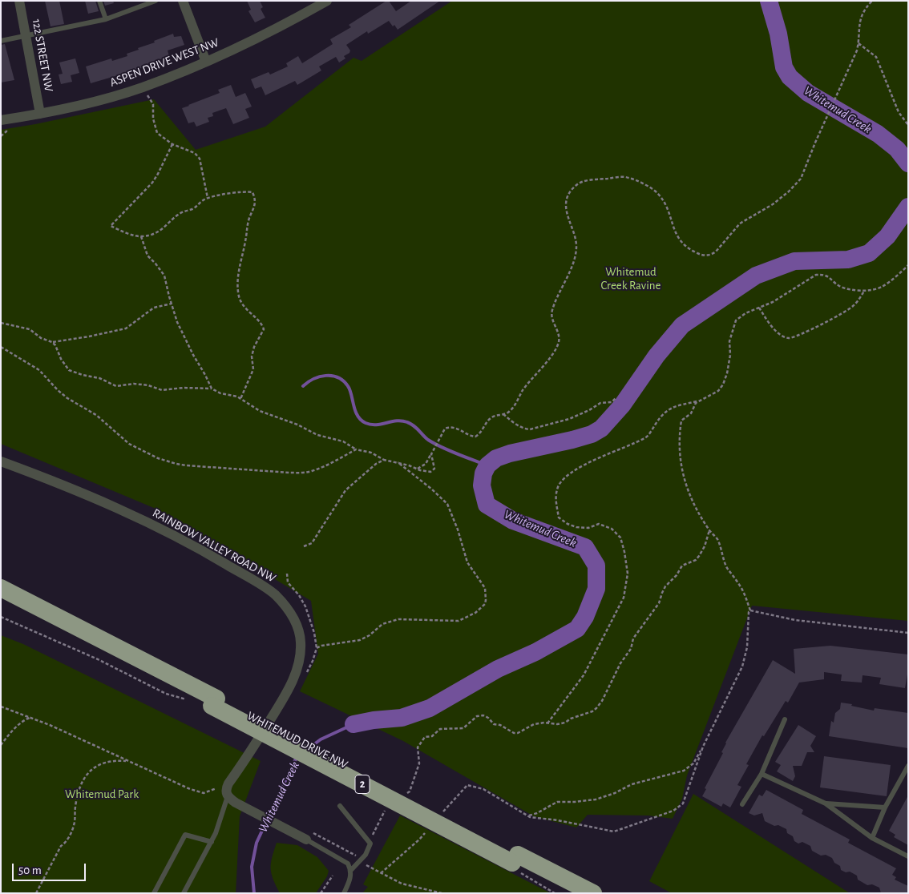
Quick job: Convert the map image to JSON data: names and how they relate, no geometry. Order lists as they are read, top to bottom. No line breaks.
{"streets":{"highway":["WHITEMUD DRIVE NW","2"],"street":["122 STREET NW","ASPEN DRIVE WEST NW","RAINBOW VALLEY ROAD NW"]},"crossings":[["122 STREET NW","ASPEN DRIVE WEST NW"]],"water":["Whitemud Creek"],"parks":["Whitemud Creek Ravine","Whitemud Park"],"scale_bar":"50 m"}
